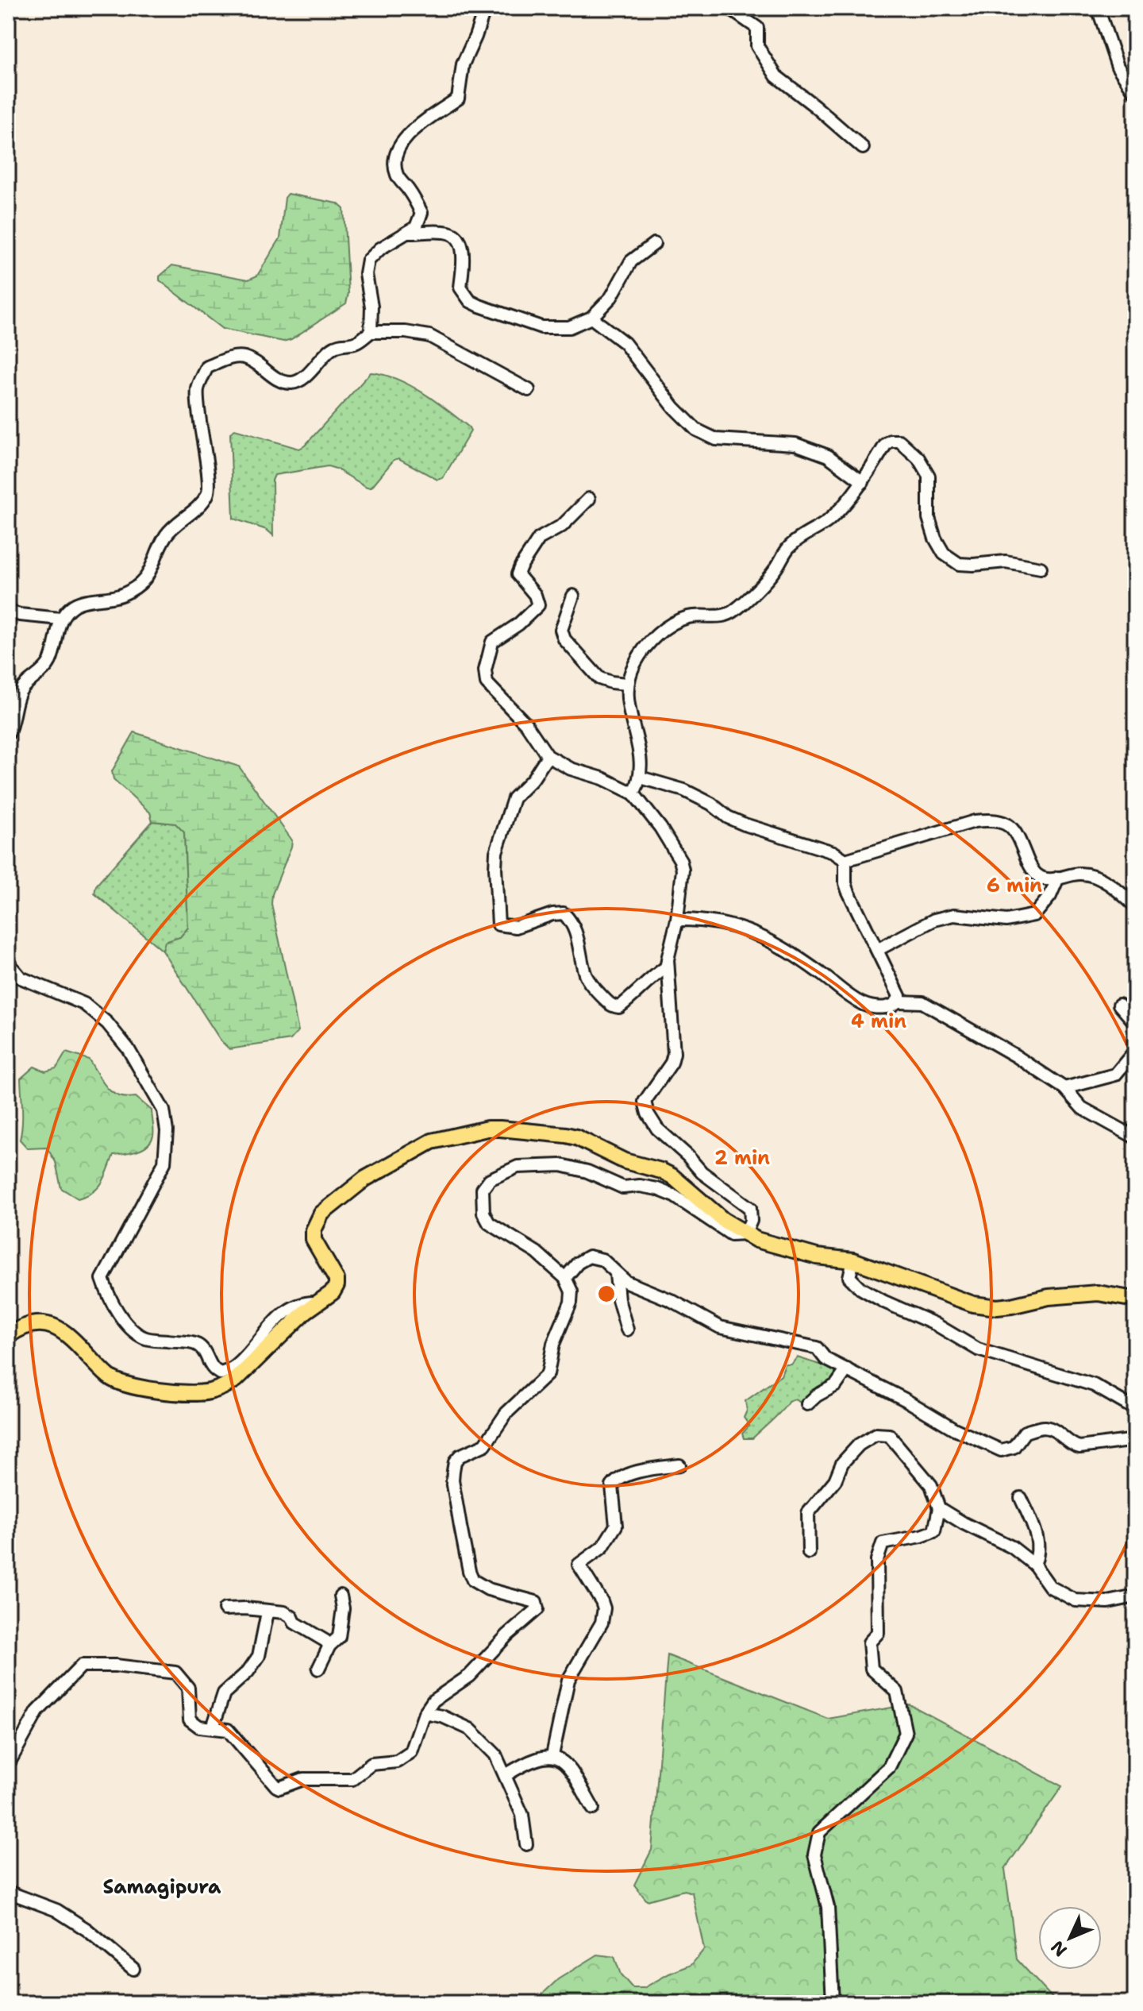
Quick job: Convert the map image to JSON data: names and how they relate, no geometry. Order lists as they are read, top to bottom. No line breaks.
{"districts":["Samagipura"],"north":"bottom left","rings":["6 min","4 min","2 min"]}
